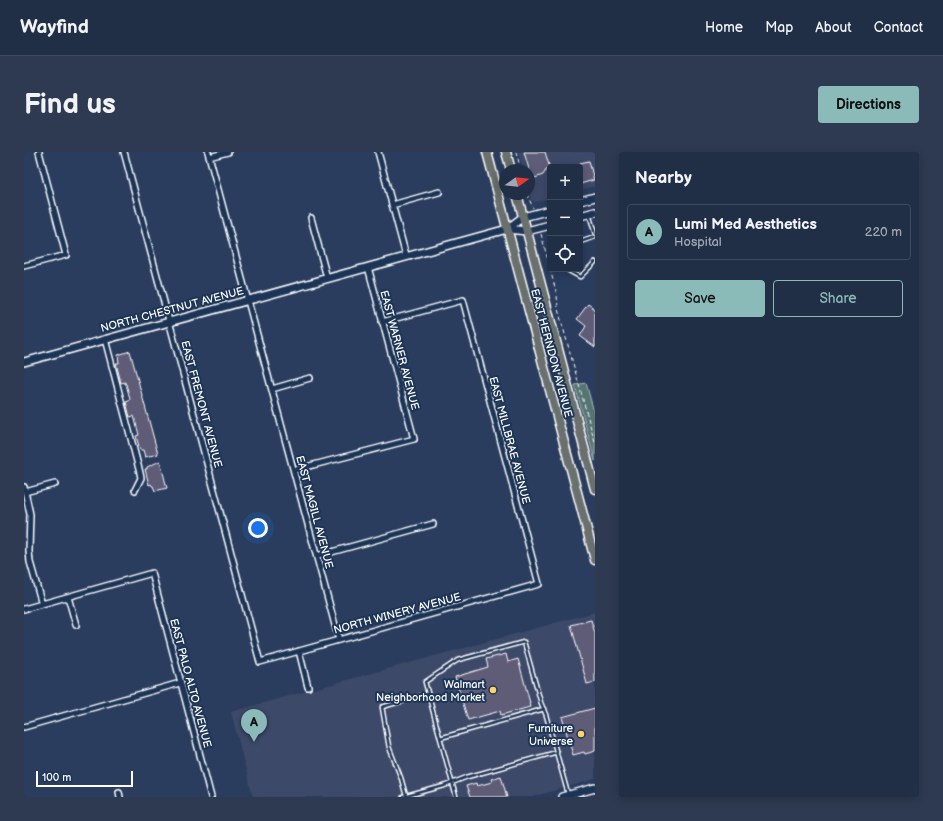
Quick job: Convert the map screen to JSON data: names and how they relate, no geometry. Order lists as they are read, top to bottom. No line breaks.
{"streets":{"main road":["EAST HERNDON AVENUE"],"street":["NORTH CHESTNUT AVENUE","EAST WARNER AVENUE","EAST FREMONT AVENUE","EAST MILLBRAE AVENUE","EAST MAGILL AVENUE","NORTH WINERY AVENUE","EAST PALO ALTO AVENUE"]},"crossings":[["NORTH CHESTNUT AVENUE","EAST WARNER AVENUE"],["NORTH CHESTNUT AVENUE","EAST HERNDON AVENUE"],["NORTH CHESTNUT AVENUE","EAST FREMONT AVENUE"],["NORTH CHESTNUT AVENUE","EAST MAGILL AVENUE"],["EAST WARNER AVENUE","EAST MILLBRAE AVENUE"],["EAST WARNER AVENUE","EAST MAGILL AVENUE"],["EAST FREMONT AVENUE","NORTH WINERY AVENUE"],["EAST MILLBRAE AVENUE","NORTH WINERY AVENUE"],["EAST MAGILL AVENUE","NORTH WINERY AVENUE"]],"places":["Walmart Neighborhood Market","Furniture Universe"],"scale_bar":"100 m","north":"right","page":{"header":"Wayfind","nav":["Home","Map","About","Contact"],"buttons":["Directions",["Save","Share"]],"title":"Find us","heading":"Nearby","map_buttons":["+","−"],"list":[{"mark":"A","name":"Lumi Med Aesthetics","note":"Hospital","value":"220 m"}],"pins":"A","scale":"100 m"}}
